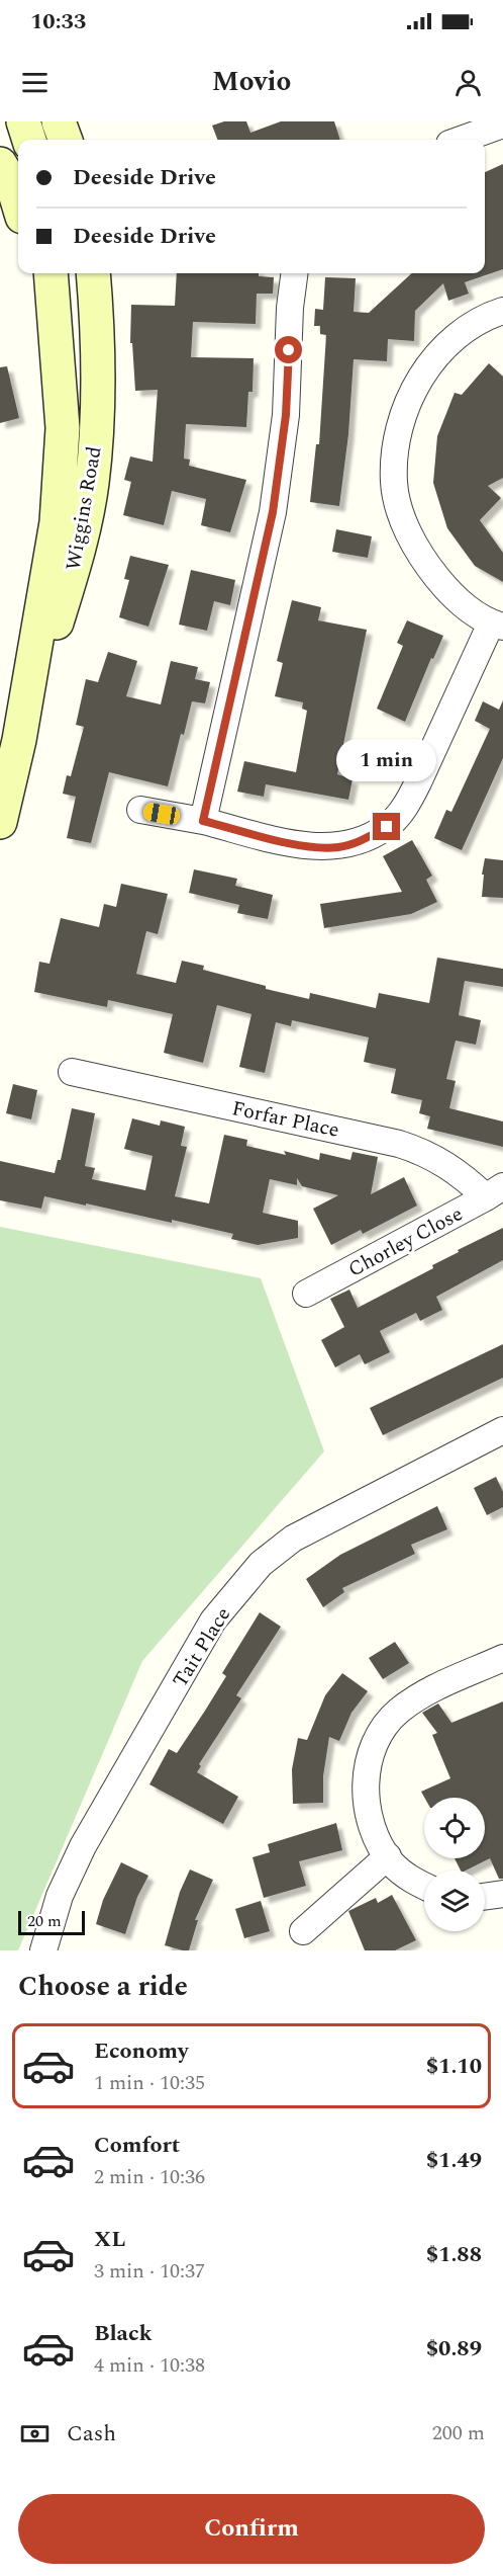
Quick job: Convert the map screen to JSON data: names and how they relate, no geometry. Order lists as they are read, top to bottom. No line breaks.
{"streets":{"street":["Wiggins Road","Forfar Place","Chorley Close","Tait Place"]},"crossings":[["Forfar Place","Chorley Close"]],"scale_bar":"20 m","page":{"status":"10:33","header":"Movio","banner":["Deeside Drive","Deeside Drive"],"bubble":"1 min","scale":"20 m","heading":"Choose a ride","list":[{"name":"Economy","note":"1 min · 10:35","value":"$1.10"},{"name":"Comfort","note":"2 min · 10:36","value":"$1.49"},{"name":"XL","note":"3 min · 10:37","value":"$1.88"},{"name":"Black","note":"4 min · 10:38","value":"$0.89"}],"pay":["Cash","200 m"],"buttons":"Confirm"}}
